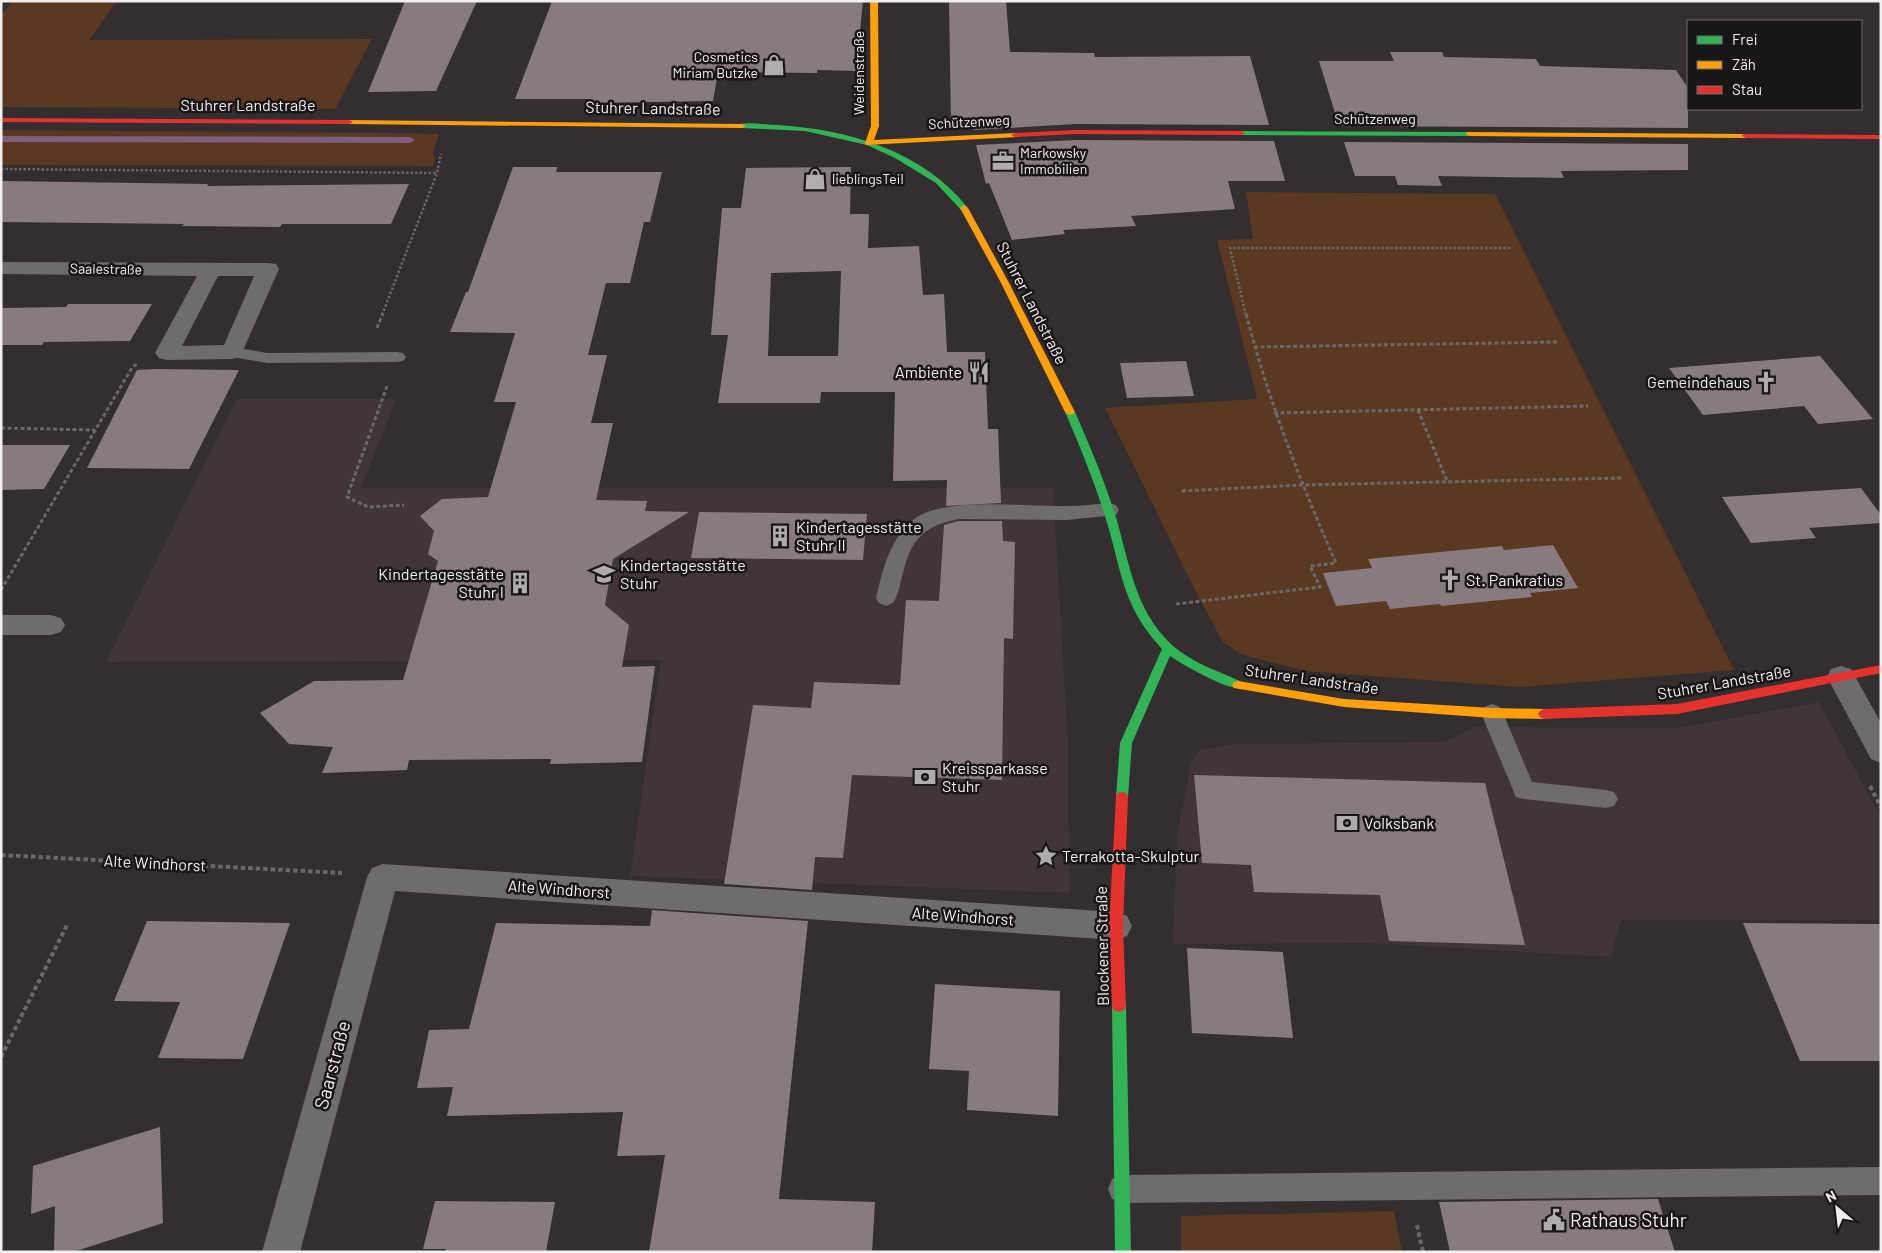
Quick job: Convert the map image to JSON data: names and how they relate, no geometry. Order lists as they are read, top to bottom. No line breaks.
{"streets":{"main road":["Weidenstraße","Stuhrer Landstraße","Schützenweg","Blockener Straße"],"street":["Saalestraße","Alte Windhorst","Saarstraße"]},"crossings":[["Weidenstraße","Stuhrer Landstraße"],["Weidenstraße","Schützenweg"],["Stuhrer Landstraße","Schützenweg"],["Stuhrer Landstraße","Blockener Straße"],["Alte Windhorst","Blockener Straße"],["Alte Windhorst","Saarstraße"]],"places":{"shop":["Cosmetics Miriam Butzke","lieblingsTeil"],"office":["Markowsky Immobilien"],"restaurant":["Ambiente"],"church":["Gemeindehaus","St. Pankratius"],"building":["Kindertagesstätte Stuhr II","Kindertagesstätte Stuhr I"],"school or university":["Kindertagesstätte Stuhr"],"bank":["Kreissparkasse Stuhr","Volksbank"],"place":["Terrakotta-Skulptur"],"public building":["Rathaus Stuhr"]},"legend":["Frei","Zäh","Stau"],"north":"top left"}
